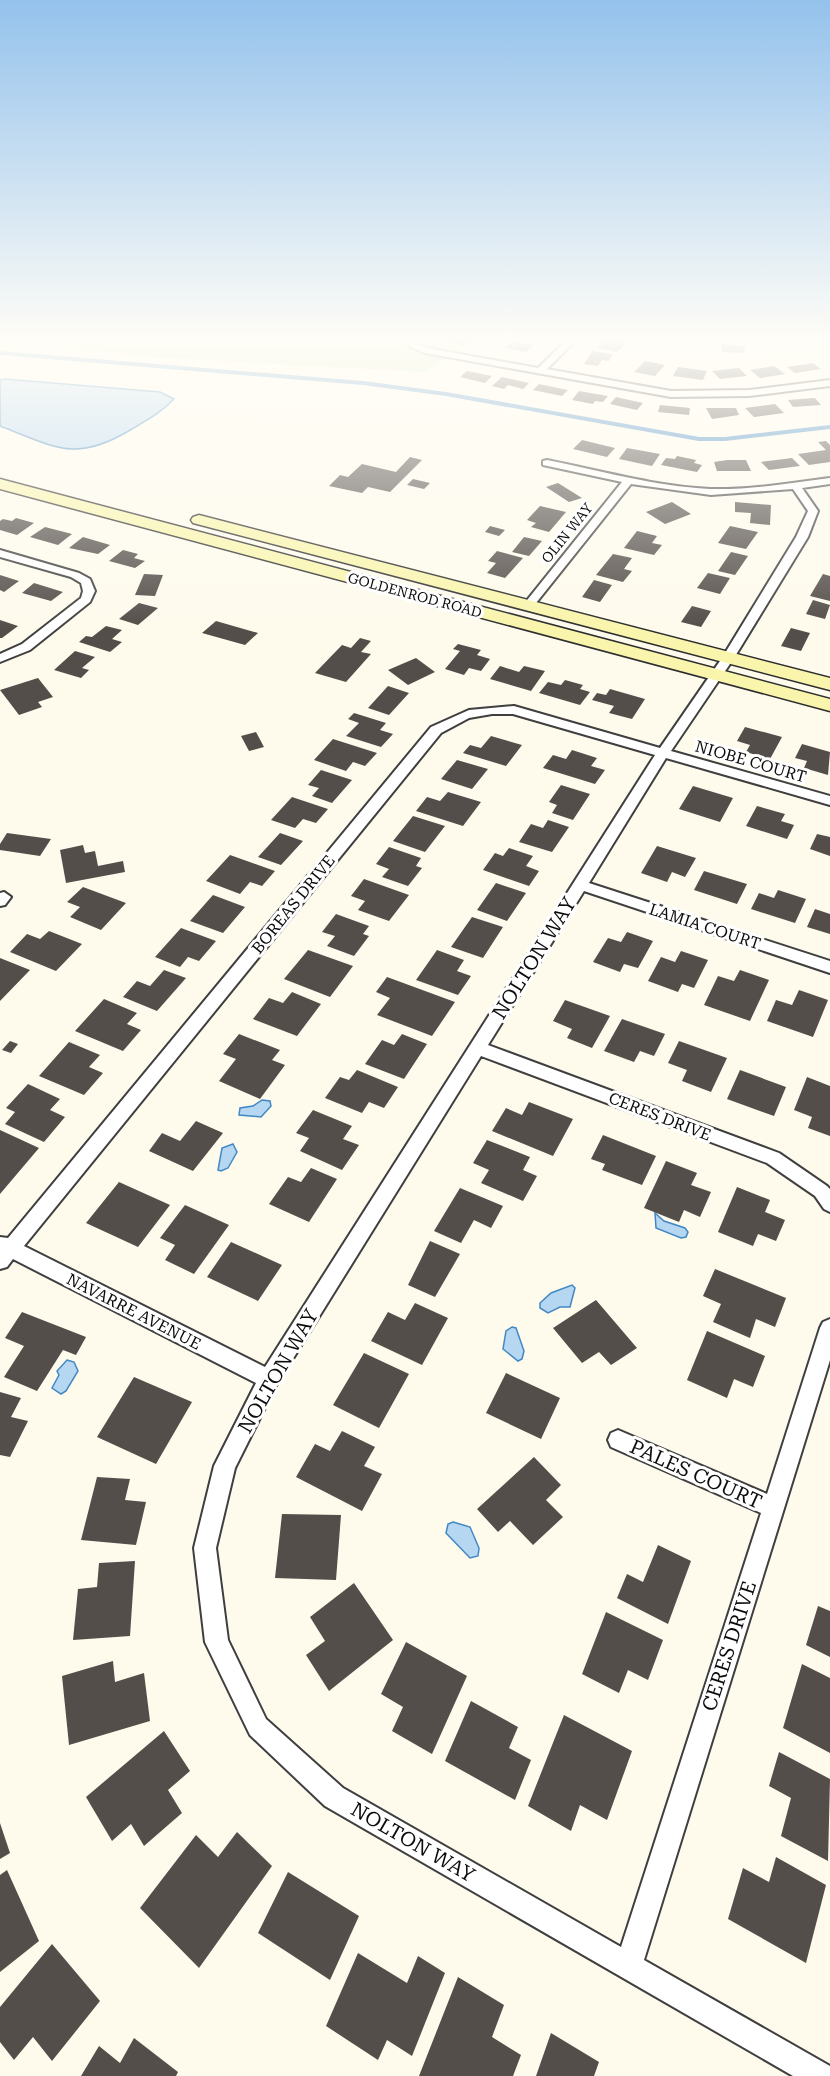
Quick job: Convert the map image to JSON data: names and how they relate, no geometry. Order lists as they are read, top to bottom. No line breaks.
{"streets":{"main road":["GOLDENROD ROAD"],"street":["OLIN WAY","NIOBE COURT","BOREAS DRIVE","LAMIA COURT","NOLTON WAY","CERES DRIVE","NAVARRE AVENUE","PALES COURT"]},"crossings":[["OLIN WAY","GOLDENROD ROAD"],["GOLDENROD ROAD","NOLTON WAY"],["NIOBE COURT","BOREAS DRIVE"],["NIOBE COURT","NOLTON WAY"],["BOREAS DRIVE","NOLTON WAY"],["BOREAS DRIVE","NAVARRE AVENUE"],["LAMIA COURT","NOLTON WAY"],["NOLTON WAY","CERES DRIVE"],["NOLTON WAY","NAVARRE AVENUE"],["CERES DRIVE","PALES COURT"]]}
